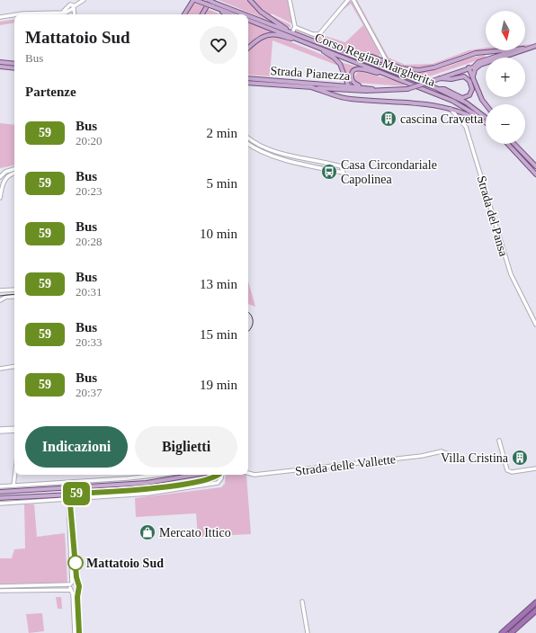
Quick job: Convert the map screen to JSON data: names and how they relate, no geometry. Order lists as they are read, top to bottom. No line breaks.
{"streets":{"main road":["Corso Regina Margherita","Strada Pianezza"],"street":["Strada del Pansa","Strada delle Vallette"]},"places":{"building":["cascina Cravetta","Villa Cristina"],"bus stop":["Casa Circondariale Capolinea"],"shop":["Mercato Ittico"],"other":["Mattatoio Sud"]},"lines":["bus line 59"],"north":"bottom","page":{"on_map":"59","map_buttons":["+","−"],"heading":[["Mattatoio Sud","Bus"],"Partenze"],"list":[{"mark":"59","name":"Bus","note":"20:20","value":"2 min"},{"mark":"59","name":"Bus","note":"20:23","value":"5 min"},{"mark":"59","name":"Bus","note":"20:28","value":"10 min"},{"mark":"59","name":"Bus","note":"20:31","value":"13 min"},{"mark":"59","name":"Bus","note":"20:33","value":"15 min"},{"mark":"59","name":"Bus","note":"20:37","value":"19 min"}],"buttons":["Indicazioni","Biglietti"]}}
